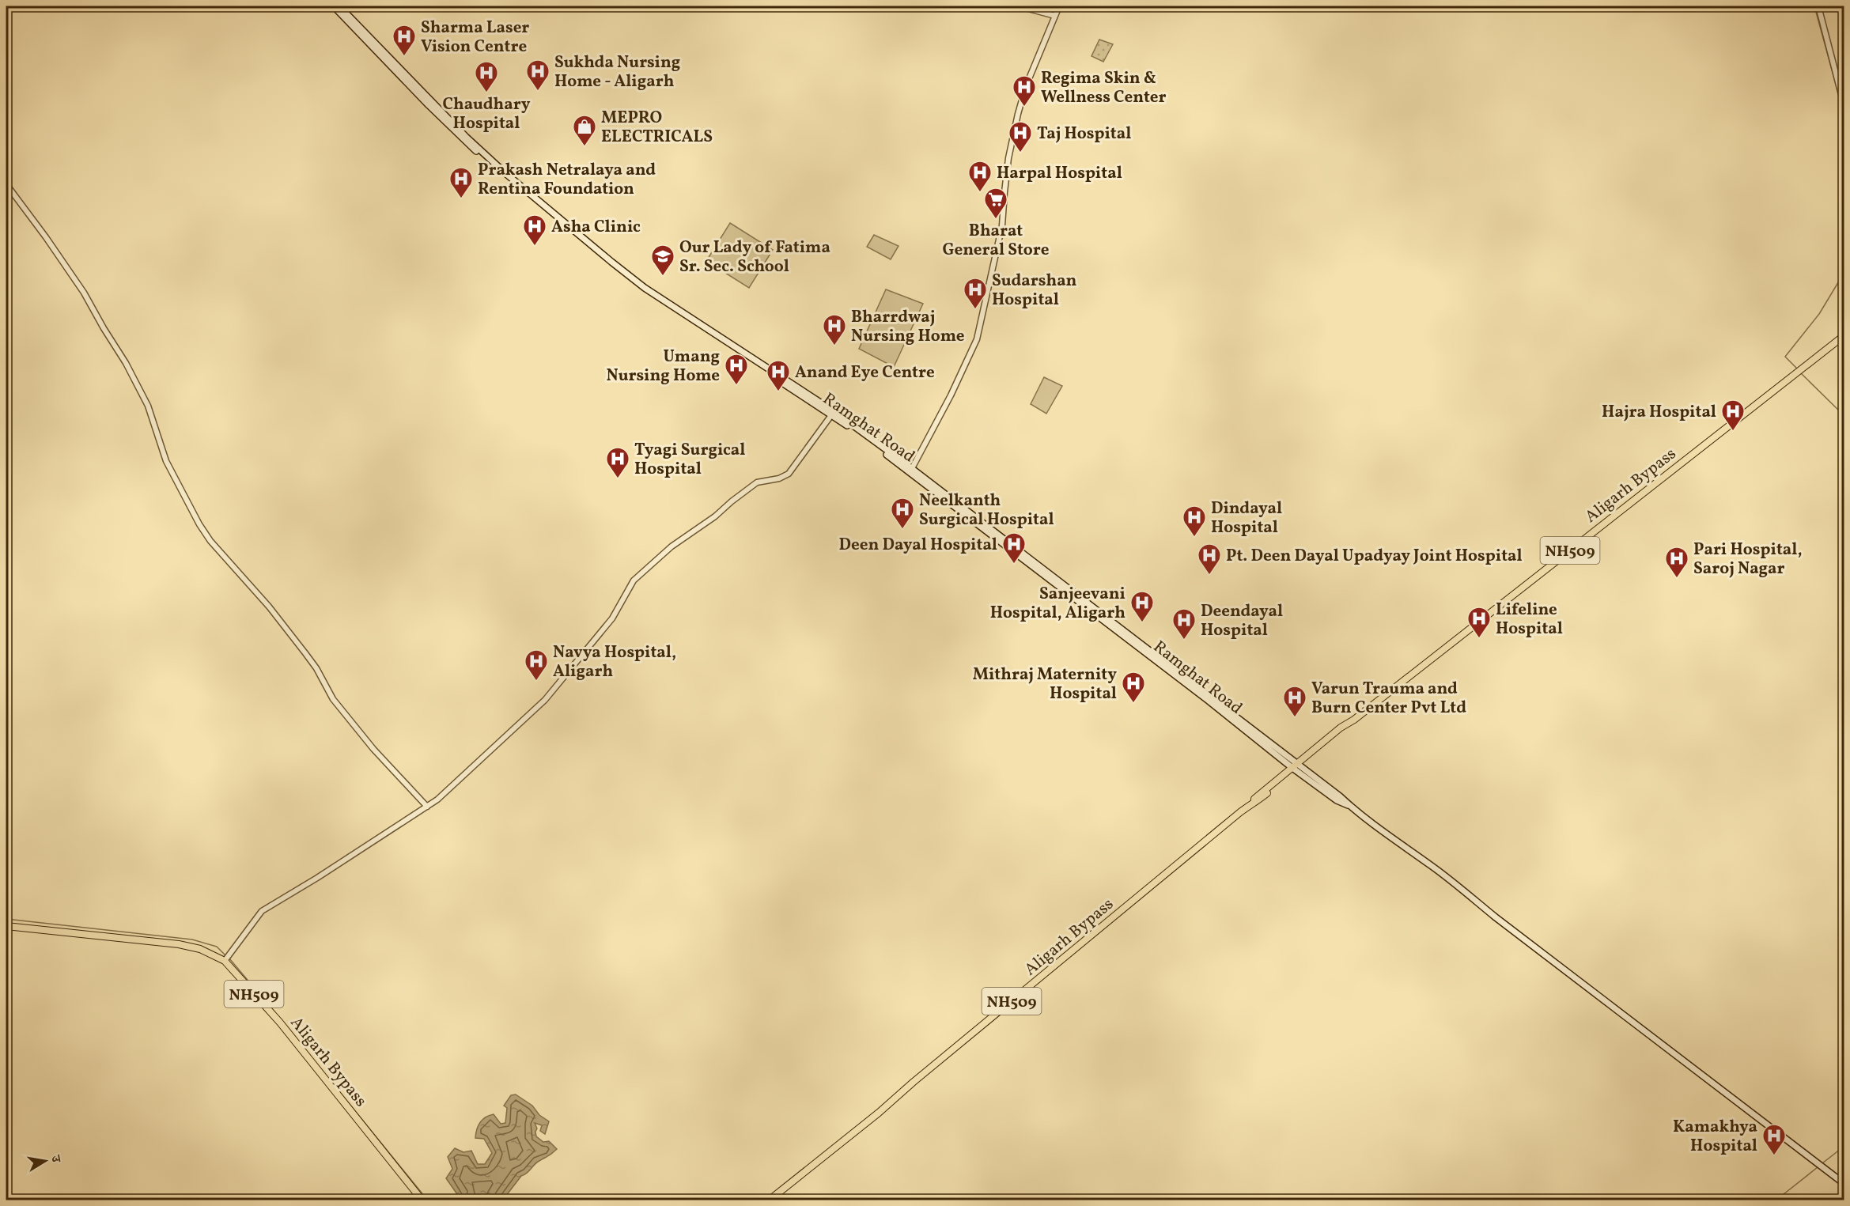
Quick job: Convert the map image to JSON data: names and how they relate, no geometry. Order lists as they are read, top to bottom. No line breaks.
{"streets":{"highway":["Aligarh Bypass","NH509"],"main road":["Ramghat Road"]},"crossings":[["Ramghat Road","Aligarh Bypass"]],"places":{"hospital":["Sharma Laser Vision Centre","Sukhda Nursing Home - Aligarh","Chaudhary Hospital","Regima Skin & Wellness Center","Taj Hospital","Harpal Hospital","Prakash Netralaya and Rentina Foundation","Asha Clinic","Sudarshan Hospital","Bharrdwaj Nursing Home","Umang Nursing Home","Anand Eye Centre","Hajra Hospital","Tyagi Surgical Hospital","Neelkanth Surgical Hospital","Dindayal Hospital","Deen Dayal Hospital","Pt. Deen Dayal Upadyay Joint Hospital","Pari Hospital, Saroj Nagar","Sanjeevani Hospital, Aligarh","Lifeline Hospital","Deendayal Hospital","Navya Hospital, Aligarh","Mithraj Maternity Hospital","Varun Trauma and Burn Center Pvt Ltd","Kamakhya Hospital"],"shop":["MEPRO ELECTRICALS"],"supermarket":["Bharat General Store"],"school or university":["Our Lady of Fatima Sr. Sec. School"]},"north":"right"}
